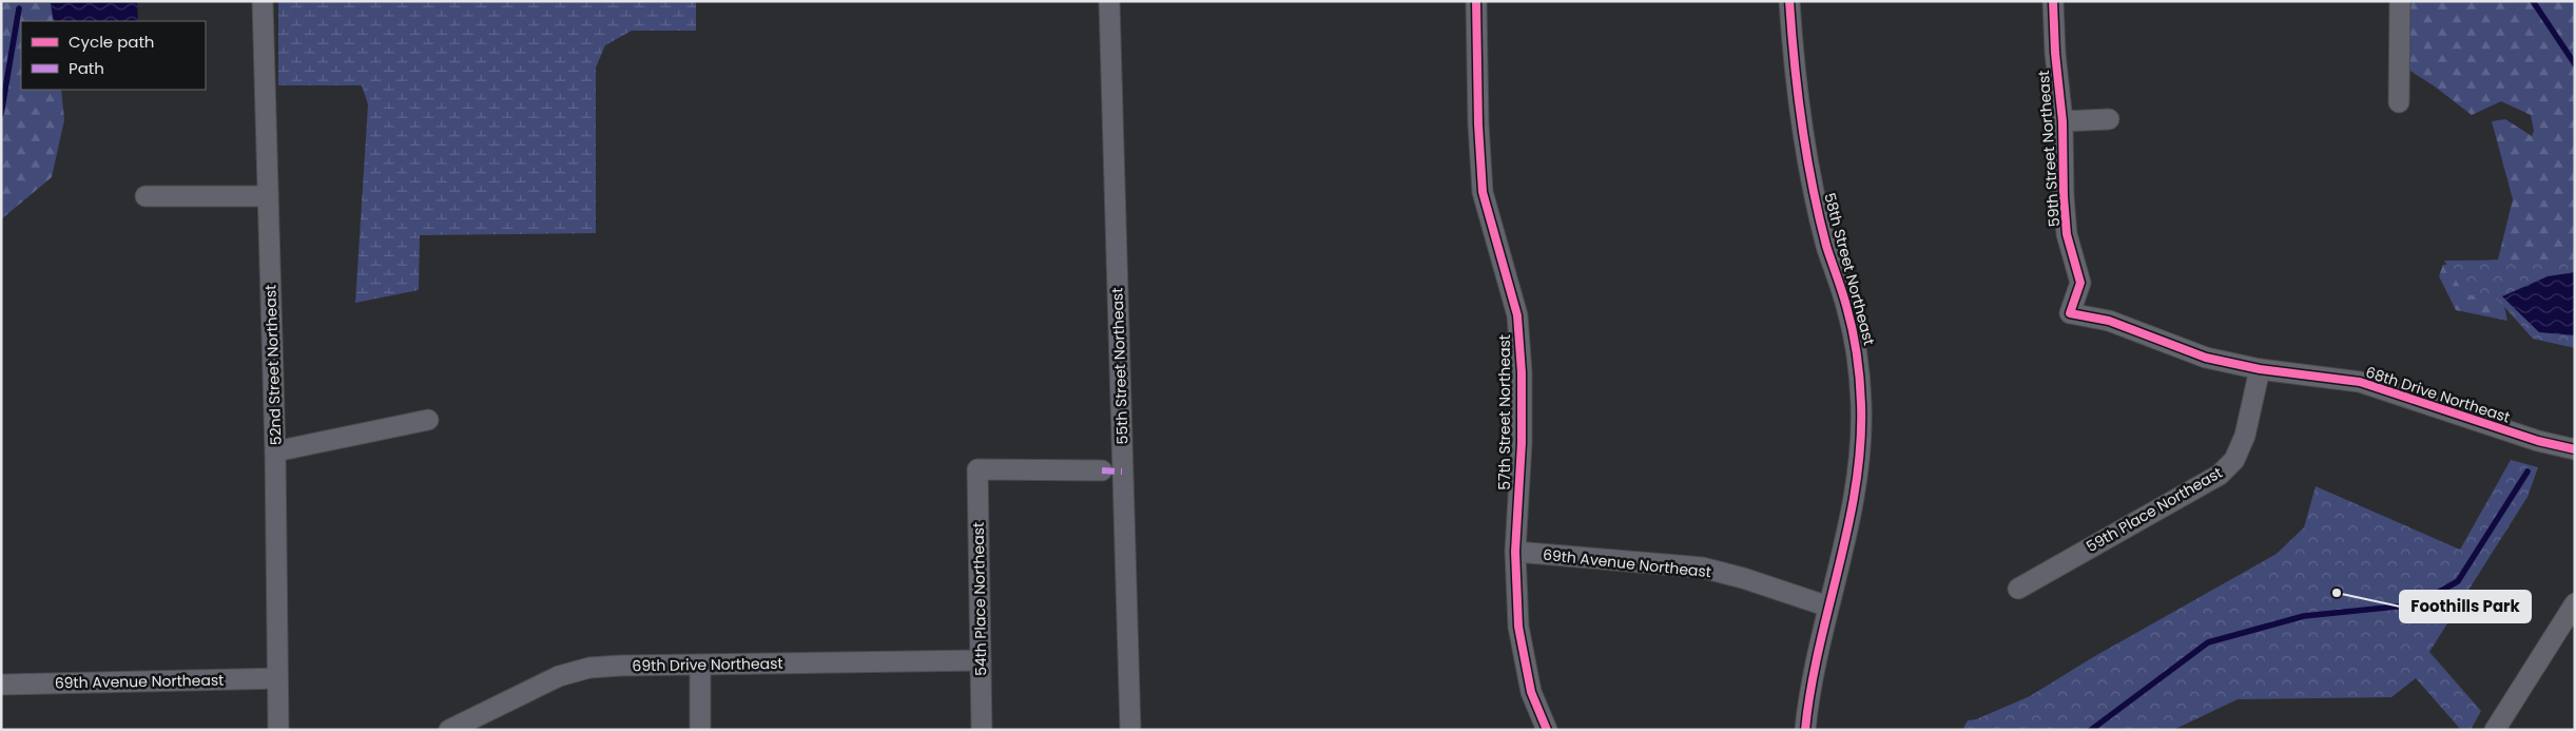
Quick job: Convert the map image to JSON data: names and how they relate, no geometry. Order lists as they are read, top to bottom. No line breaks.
{"streets":{"street":["59th Street Northeast","58th Street Northeast","52nd Street Northeast","55th Street Northeast","68th Drive Northeast","57th Street Northeast","59th Place Northeast","69th Avenue Northeast","54th Place Northeast","69th Drive Northeast"]},"crossings":[["59th Street Northeast","68th Drive Northeast"],["59th Street Northeast","59th Place Northeast"],["58th Street Northeast","69th Avenue Northeast"],["52nd Street Northeast","69th Avenue Northeast"],["68th Drive Northeast","59th Place Northeast"],["57th Street Northeast","69th Avenue Northeast"],["54th Place Northeast","69th Drive Northeast"]],"places":["Foothills Park"],"legend":["Cycle path","Path"]}
